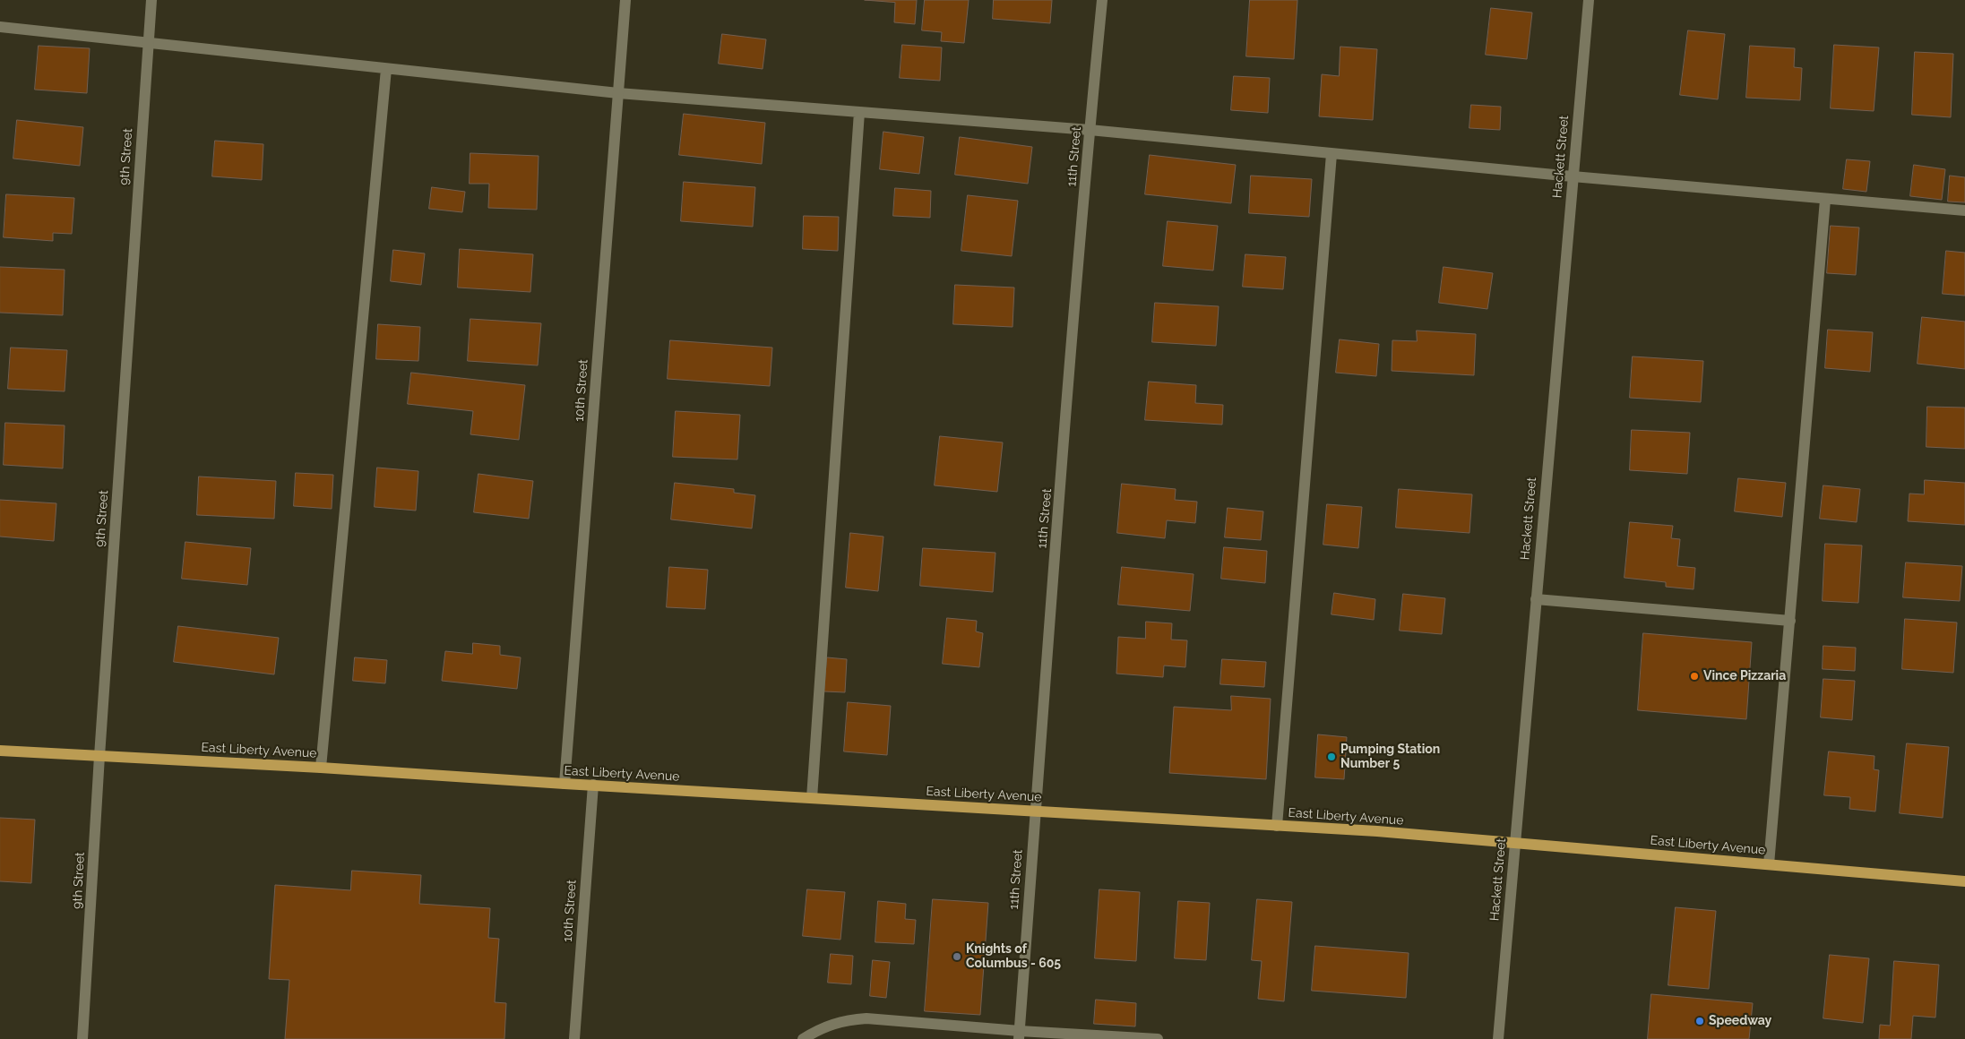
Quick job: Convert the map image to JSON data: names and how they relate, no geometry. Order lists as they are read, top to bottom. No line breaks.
{"streets":{"main road":["East Liberty Avenue"],"street":["9th Street","11th Street","Hackett Street","10th Street"]},"crossings":[["9th Street","East Liberty Avenue"],["11th Street","East Liberty Avenue"],["Hackett Street","East Liberty Avenue"],["10th Street","East Liberty Avenue"]],"places":["Vince Pizzaria","Pumping Station Number 5","Knights of Columbus - 605","Speedway"]}
